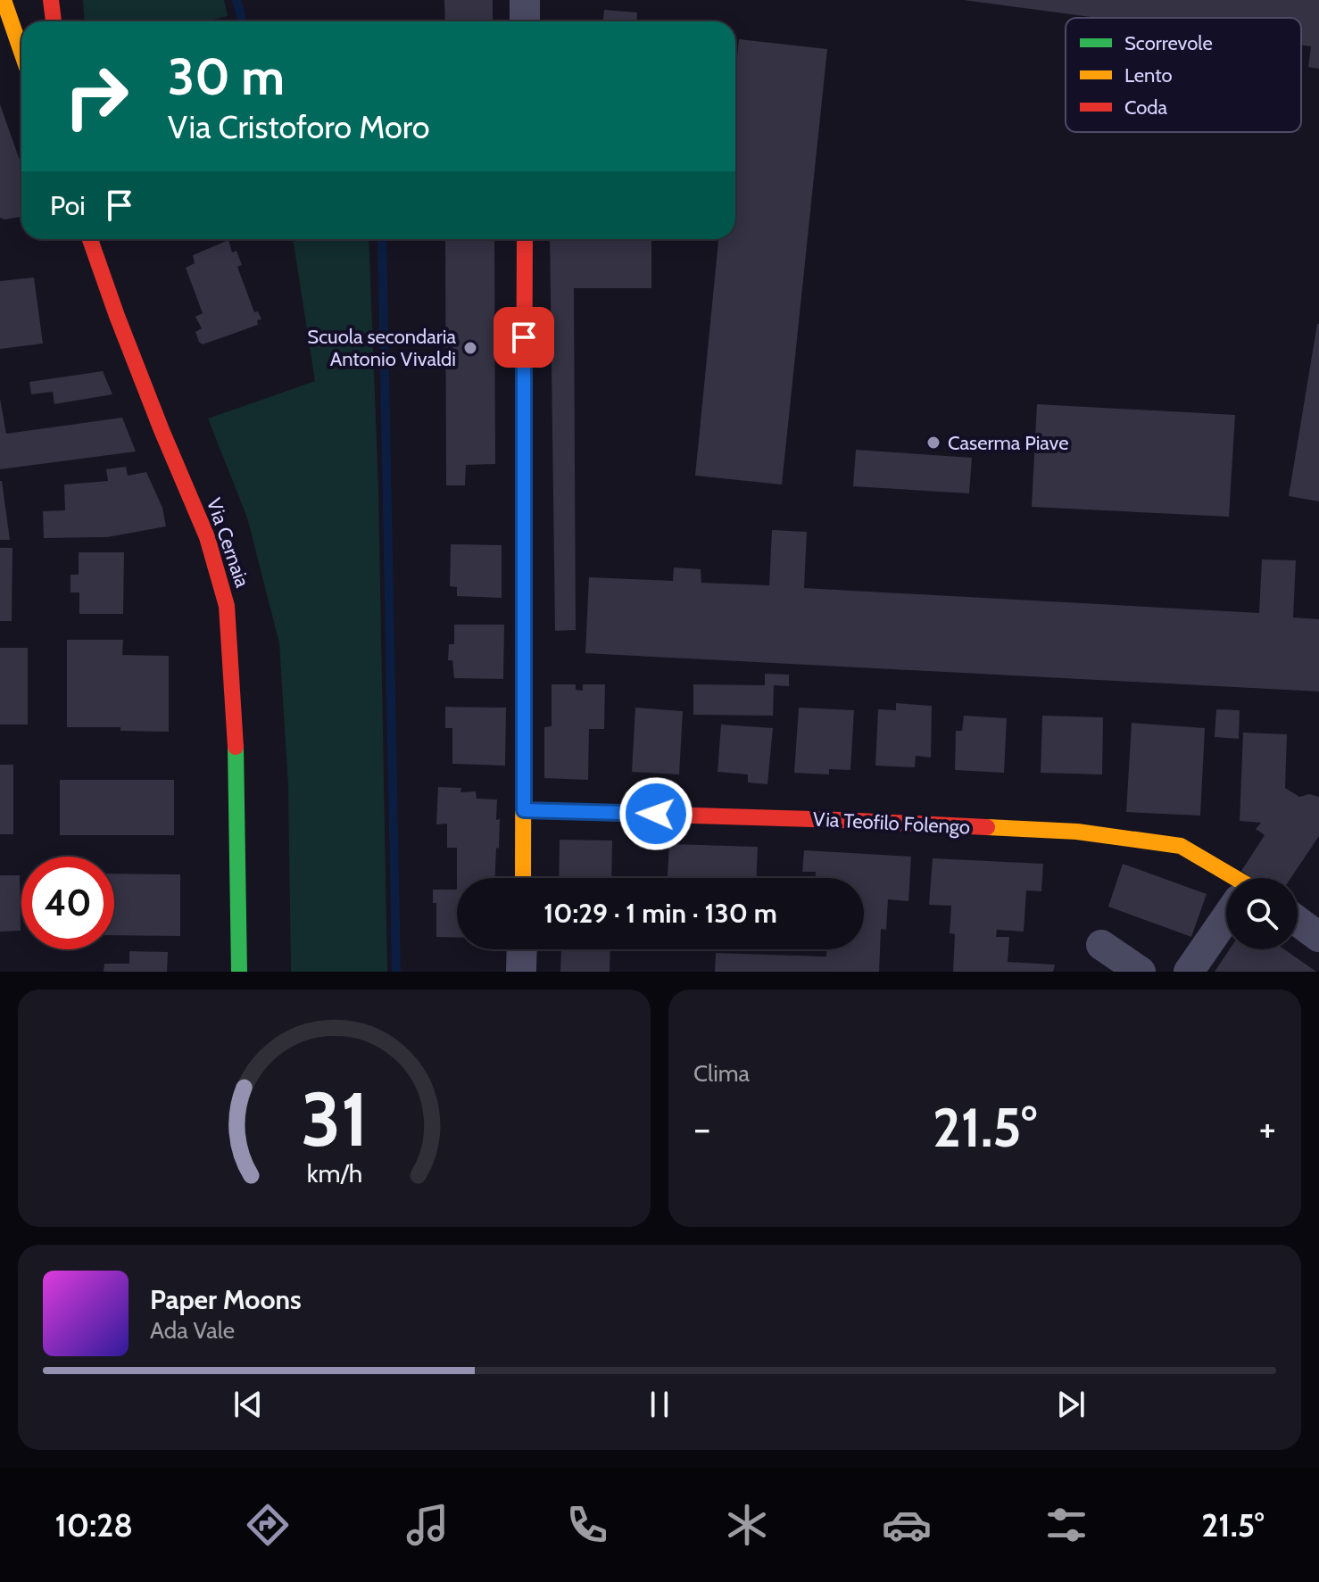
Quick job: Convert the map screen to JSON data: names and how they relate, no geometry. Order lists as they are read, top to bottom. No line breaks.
{"streets":{"street":["Via Cernaia","Via Teofilo Folengo"]},"places":["Scuola secondaria Antonio Vivaldi","Caserma Piave"],"legend":["Scorrevole","Lento","Coda"],"page":{"turn":["30 m","Via Cristoforo Moro"],"then":"Poi","limit":"40","trip":"10:29 · 1 min · 130 m","tile":"Clima","heat":["−","21.5°","+"],"song":["Paper Moons","Ada Vale"],"tabs":["10:28","21.5°"],"gauge":["31","km/h"]}}
